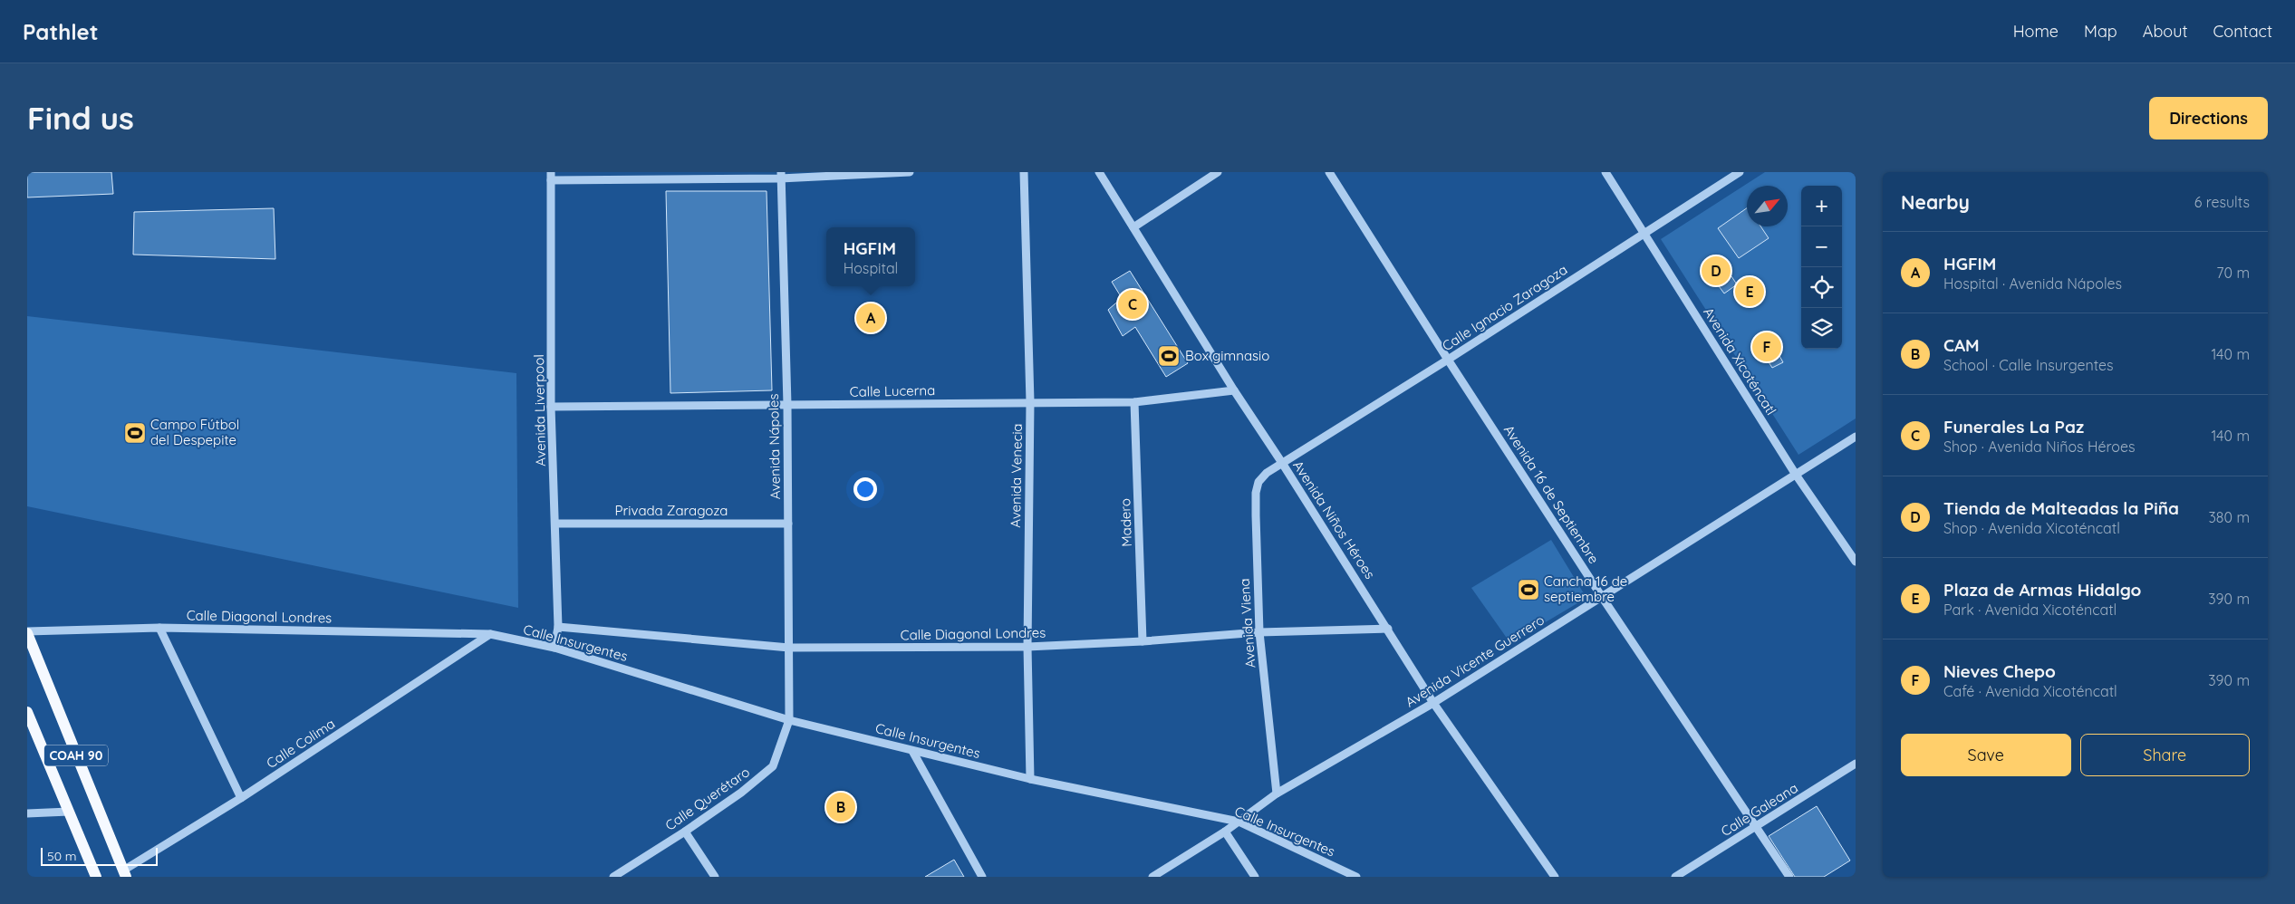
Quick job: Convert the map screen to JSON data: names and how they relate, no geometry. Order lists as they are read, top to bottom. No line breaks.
{"streets":{"main road":["COAH 90"],"street":["Calle Ignacio Zaragoza","Avenida Xicoténcatl","Calle Lucerna","Avenida Liverpool","Avenida Nápoles","Avenida Venecia","Avenida 16 de Septiembre","Privada Zaragoza","Avenida Niños Héroes","Madero","Calle Diagonal Londres","Avenida Viena","Calle Insurgentes","Avenida Vicente Guerrero","Calle Colima","Calle Querétaro","Calle Galeana"]},"crossings":[["Calle Ignacio Zaragoza","Avenida Xicoténcatl"],["Calle Ignacio Zaragoza","Avenida 16 de Septiembre"],["Calle Ignacio Zaragoza","Avenida Niños Héroes"],["Calle Ignacio Zaragoza","Avenida Viena"],["Avenida Xicoténcatl","Avenida Vicente Guerrero"],["Calle Lucerna","Avenida Liverpool"],["Calle Lucerna","Avenida Nápoles"],["Calle Lucerna","Avenida Venecia"],["Calle Lucerna","Avenida Niños Héroes"],["Calle Lucerna","Madero"],["Avenida Liverpool","Privada Zaragoza"],["Avenida Liverpool","Calle Diagonal Londres"],["Avenida Liverpool","Calle Insurgentes"],["Avenida Nápoles","Privada Zaragoza"],["Avenida Nápoles","Calle Diagonal Londres"],["Avenida Nápoles","Calle Insurgentes"],["Avenida Nápoles","Calle Querétaro"],["Avenida Venecia","Calle Diagonal Londres"],["Avenida Venecia","Calle Insurgentes"],["Avenida 16 de Septiembre","Avenida Vicente Guerrero"],["Avenida 16 de Septiembre","Calle Galeana"],["Avenida Niños Héroes","Calle Diagonal Londres"],["Avenida Niños Héroes","Avenida Viena"],["Avenida Niños Héroes","Avenida Vicente Guerrero"],["Madero","Calle Diagonal Londres"],["Calle Diagonal Londres","Avenida Viena"],["Calle Diagonal Londres","Calle Insurgentes"],["Calle Diagonal Londres","Calle Colima"],["Calle Diagonal Londres","COAH 90"],["Avenida Viena","Avenida Vicente Guerrero"],["Calle Insurgentes","Avenida Vicente Guerrero"],["Calle Insurgentes","Calle Colima"],["Calle Insurgentes","Calle Querétaro"],["Calle Colima","COAH 90"]],"places":{"sports":["Box gimnasio","Campo Fútbol del Despepite","Cancha 16 de septiembre"]},"scale_bar":"50 m","north":"top right","page":{"header":"Pathlet","nav":["Home","Map","About","Contact"],"buttons":["Directions",["Save","Share"]],"title":"Find us","heading":["Nearby","6 results"],"map_buttons":["+","−"],"popup":["HGFIM","Hospital"],"list":[{"mark":"A","name":"HGFIM","note":"Hospital · Avenida Nápoles","value":"70 m"},{"mark":"B","name":"CAM","note":"School · Calle Insurgentes","value":"140 m"},{"mark":"C","name":"Funerales La Paz","note":"Shop · Avenida Niños Héroes","value":"140 m"},{"mark":"D","name":"Tienda de Malteadas la Piña","note":"Shop · Avenida Xicoténcatl","value":"380 m"},{"mark":"E","name":"Plaza de Armas Hidalgo","note":"Park · Avenida Xicoténcatl","value":"390 m"},{"mark":"F","name":"Nieves Chepo","note":"Café · Avenida Xicoténcatl","value":"390 m"}],"pins":["D","E","C","A","F","B"],"scale":"50 m"}}
